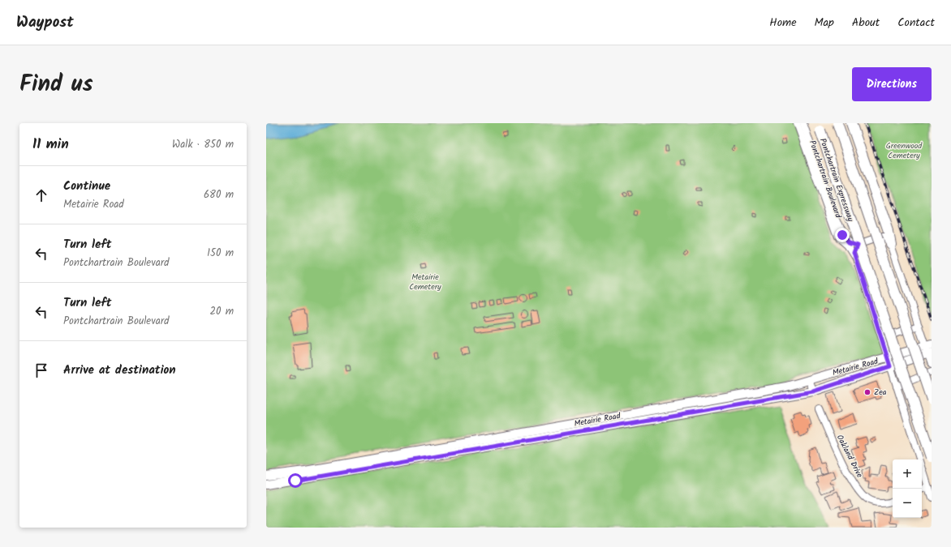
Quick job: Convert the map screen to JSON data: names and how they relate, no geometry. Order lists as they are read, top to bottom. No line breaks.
{"streets":{"highway":["Pontchartrain Expressway"],"main road":["Metairie Road"],"street":["Pontchartrain Boulevard","Oakland Drive"]},"crossings":[["Pontchartrain Boulevard","Metairie Road"]],"parks":["Greenwood Cemetery","Metairie Cemetery"],"places":["Zea"],"page":{"header":"Waypost","nav":["Home","Map","About","Contact"],"title":"Find us","buttons":"Directions","heading":["11 min","Walk · 850 m"],"list":[["Continue","Metairie Road","680 m"],["Turn left","Pontchartrain Boulevard","150 m"],["Turn left","Pontchartrain Boulevard","20 m"],"Arrive at destination"],"map_buttons":["+","−"]}}
